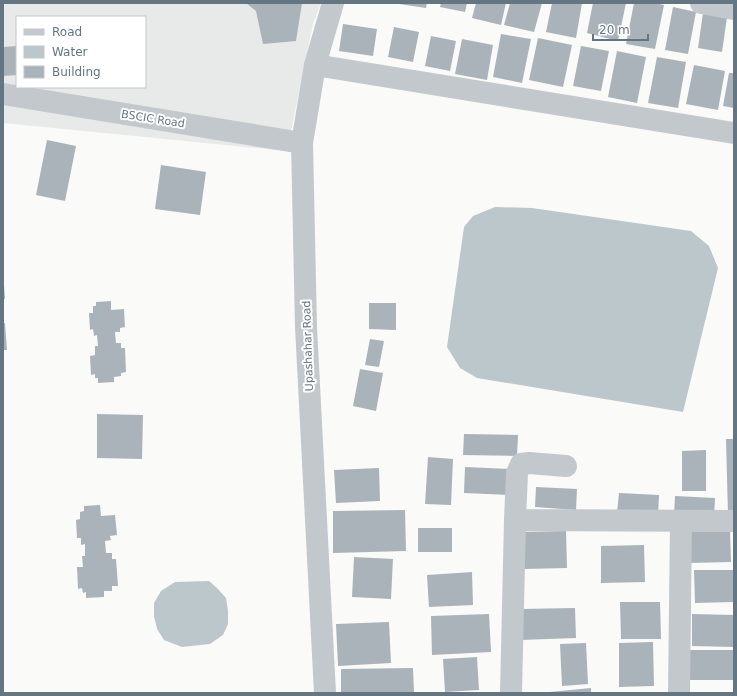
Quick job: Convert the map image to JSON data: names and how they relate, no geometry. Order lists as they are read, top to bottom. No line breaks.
{"streets":{"street":["BSCIC Road","Upashahar Road"]},"crossings":[["BSCIC Road","Upashahar Road"]],"legend":["Road","Water","Building"],"scale_bar":"20 m"}
